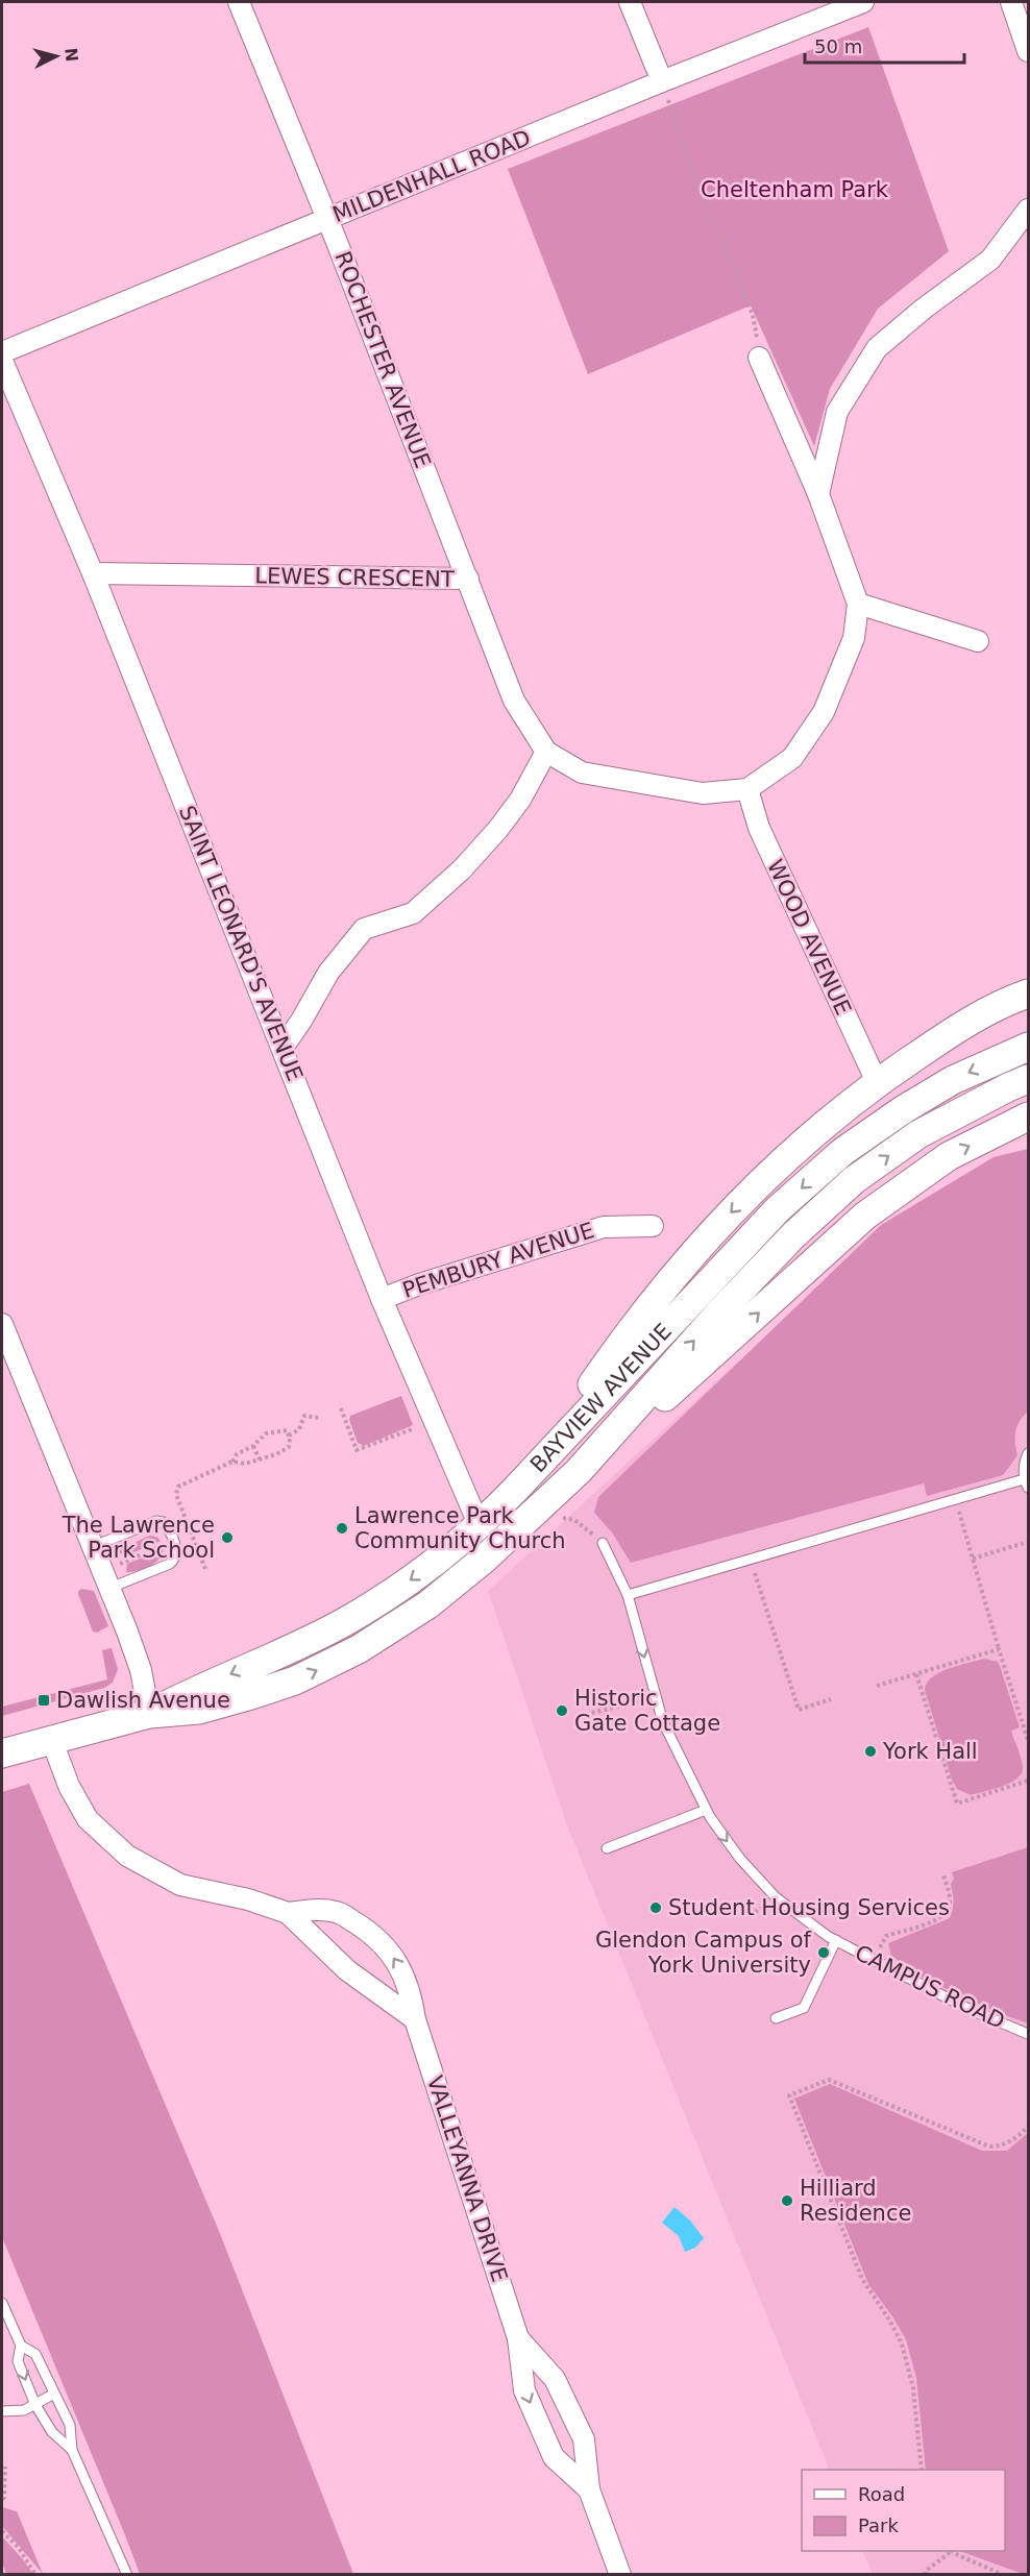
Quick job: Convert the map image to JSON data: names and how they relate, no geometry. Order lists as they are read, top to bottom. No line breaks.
{"streets":{"main road":["BAYVIEW AVENUE"],"street":["MILDENHALL ROAD","ROCHESTER AVENUE","LEWES CRESCENT","WOOD AVENUE","SAINT LEONARD'S AVENUE","PEMBURY AVENUE","VALLEYANNA DRIVE"],"lane":["CAMPUS ROAD"]},"crossings":[["MILDENHALL ROAD","ROCHESTER AVENUE"],["ROCHESTER AVENUE","LEWES CRESCENT"],["LEWES CRESCENT","SAINT LEONARD'S AVENUE"],["SAINT LEONARD'S AVENUE","PEMBURY AVENUE"],["SAINT LEONARD'S AVENUE","BAYVIEW AVENUE"],["BAYVIEW AVENUE","VALLEYANNA DRIVE"]],"one_way":["CAMPUS ROAD"],"parks":["Cheltenham Park"],"places":{"other":["Lawrence Park Community Church","The Lawrence Park School","Historic Gate Cottage","York Hall","Student Housing Services","Glendon Campus of York University","Hilliard Residence"],"transit":["Dawlish Avenue"]},"legend":["Road","Park"],"scale_bar":"50 m","north":"right"}
